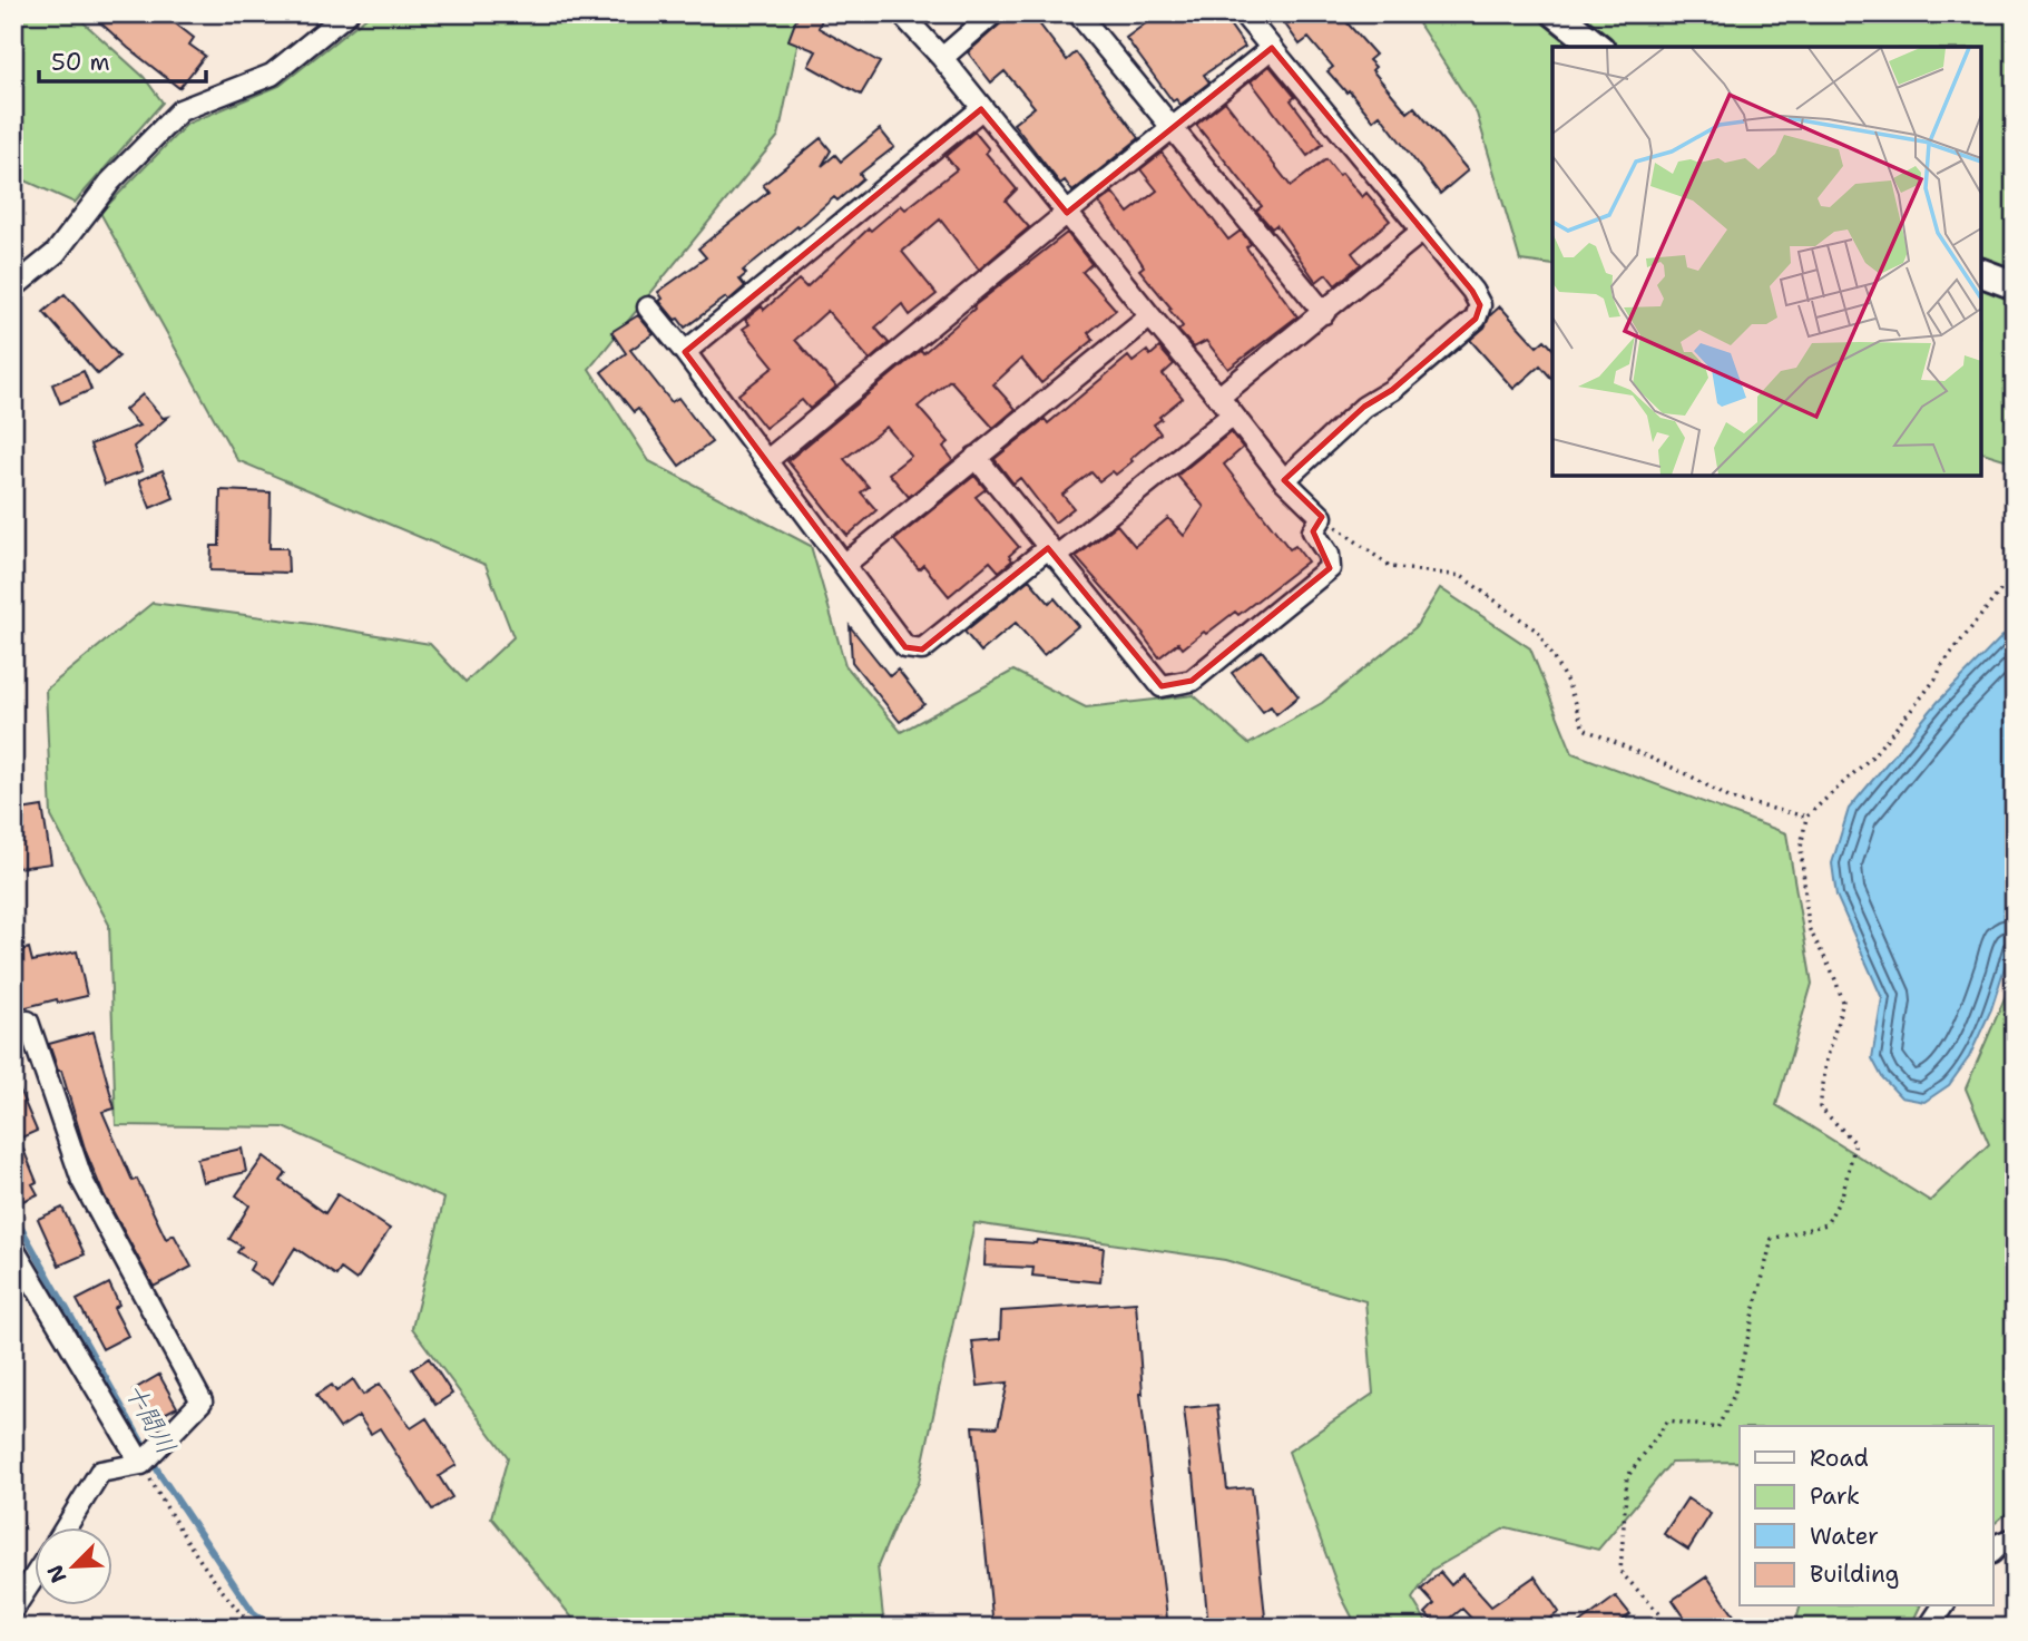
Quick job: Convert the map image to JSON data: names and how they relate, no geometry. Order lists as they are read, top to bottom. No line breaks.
{"water":["十間川"],"legend":["Road","Park","Water","Building"],"scale_bar":"50 m","north":"bottom left"}
